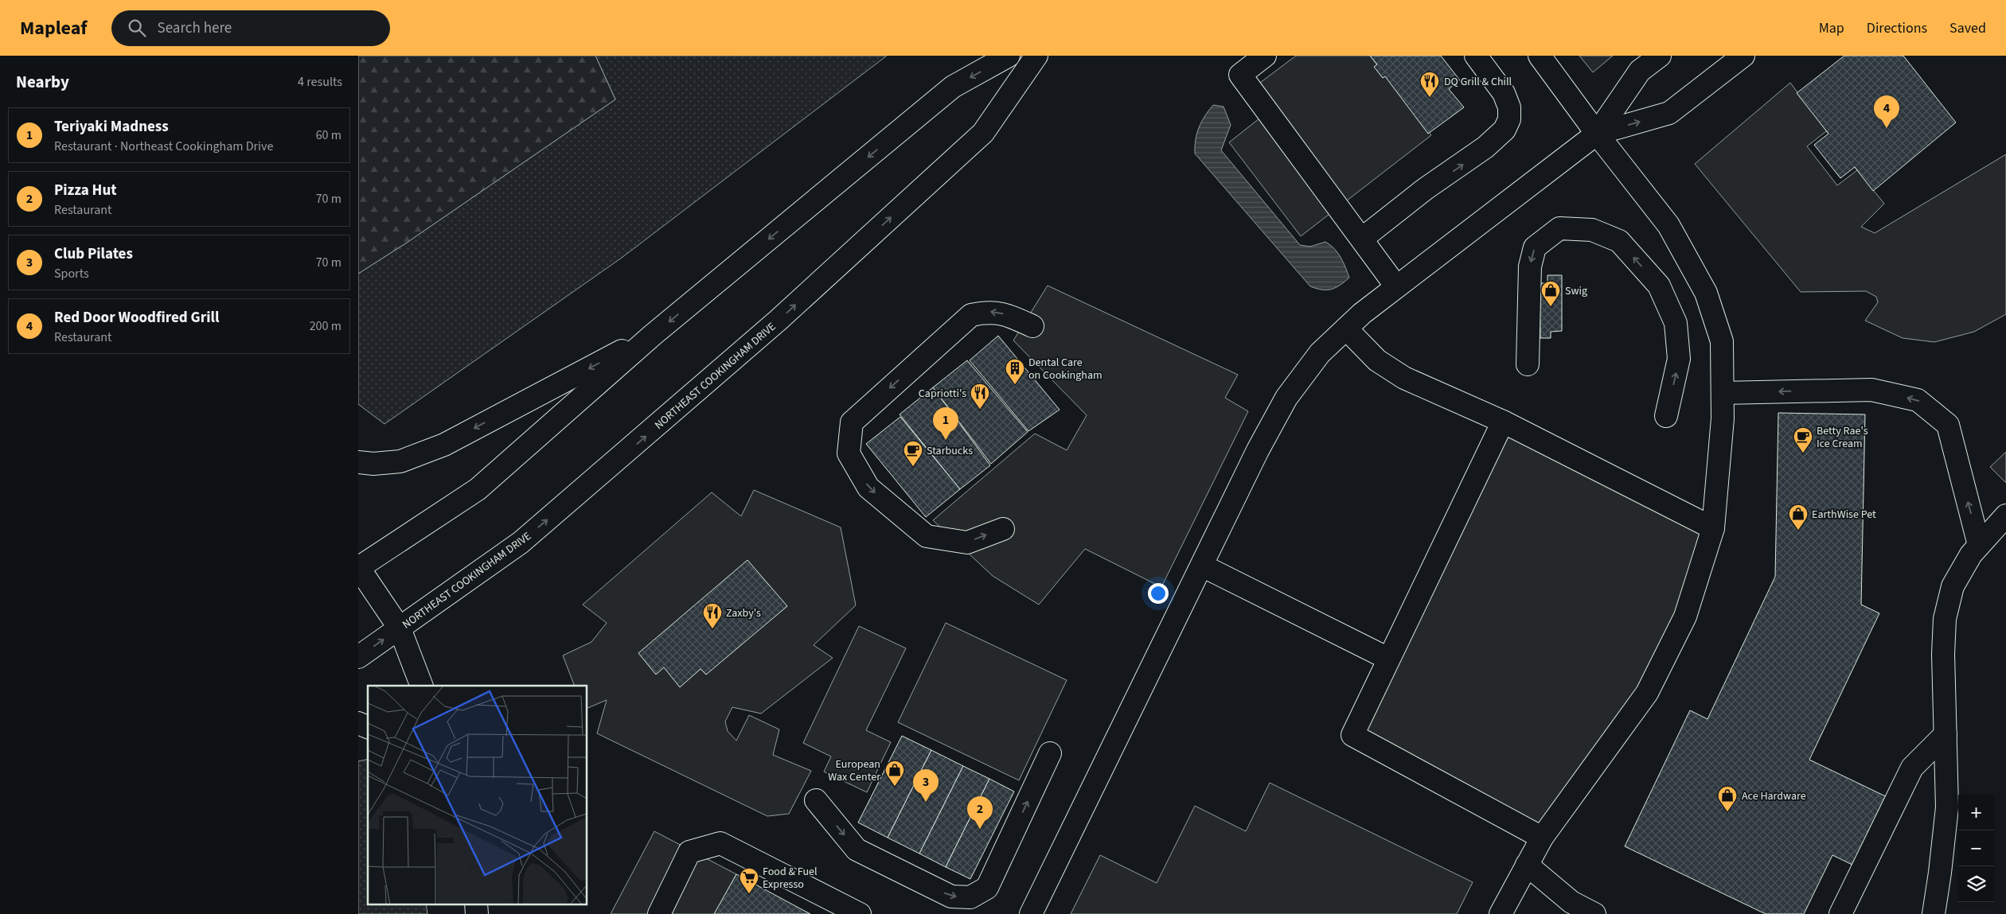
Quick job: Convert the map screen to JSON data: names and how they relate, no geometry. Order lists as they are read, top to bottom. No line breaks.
{"streets":{"main road":["NORTHEAST COOKINGHAM DRIVE"]},"places":{"restaurant":["DQ Grill & Chill","Capriotti's","Zaxby's"],"shop":["Swig","EarthWise Pet","European Wax Center","Ace Hardware"],"building":["Dental Care on Cookingham"],"cafe":["Betty Rae's Ice Cream","Starbucks"],"supermarket":["Food & Fuel Expresso"]},"page":{"header":"Mapleaf","search":"Search here","nav":["Map","Directions","Saved"],"heading":["Nearby","4 results"],"pins":["4","1","3","2"],"list":[{"mark":"1","name":"Teriyaki Madness","note":"Restaurant · Northeast Cookingham Drive","value":"60 m"},{"mark":"2","name":"Pizza Hut","note":"Restaurant","value":"70 m"},{"mark":"3","name":"Club Pilates","note":"Sports","value":"70 m"},{"mark":"4","name":"Red Door Woodfired Grill","note":"Restaurant","value":"200 m"}],"map_buttons":["+","−"]}}
